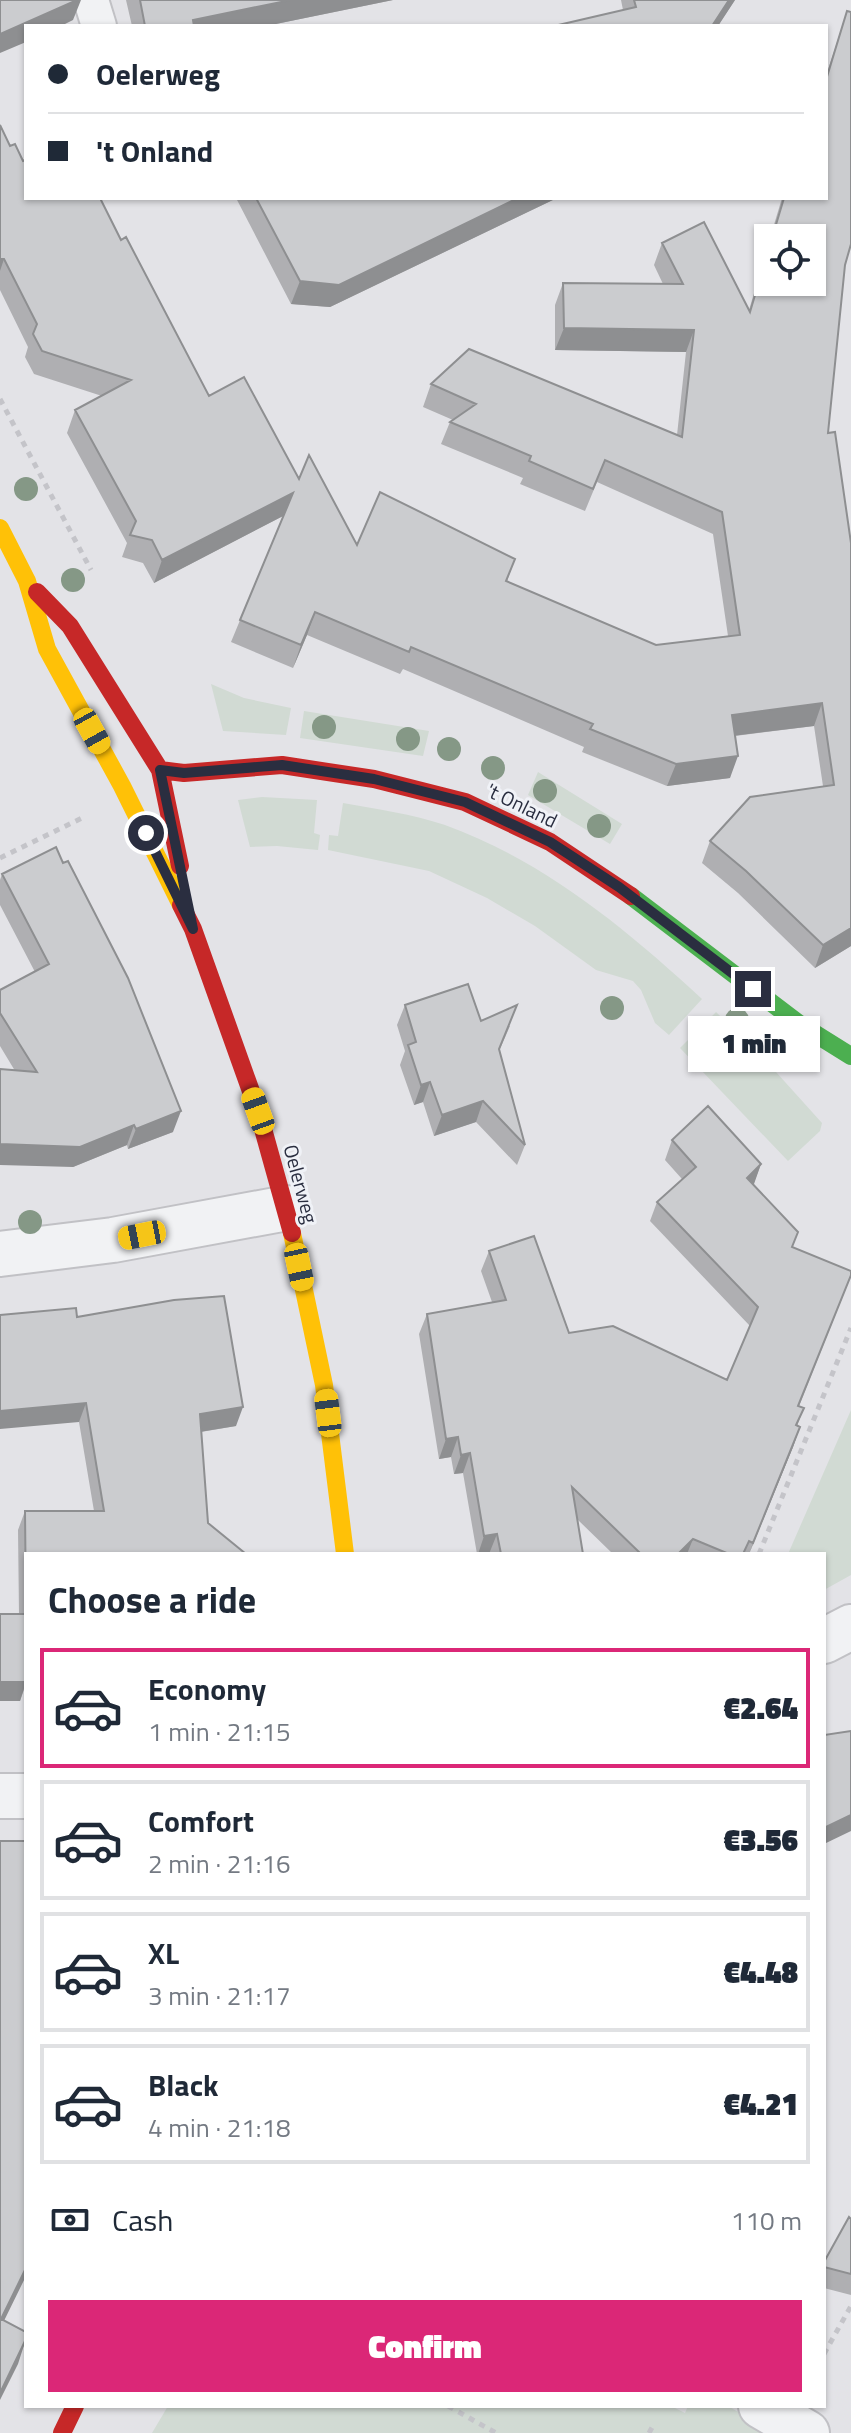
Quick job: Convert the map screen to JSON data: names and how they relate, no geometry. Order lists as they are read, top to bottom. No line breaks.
{"streets":{"main road":["'t Onland","Oelerweg"]},"crossings":[["'t Onland","Oelerweg"]],"page":{"banner":["Oelerweg","'t Onland"],"bubble":"1 min","heading":"Choose a ride","list":[{"name":"Economy","note":"1 min · 21:15","value":"€2.64"},{"name":"Comfort","note":"2 min · 21:16","value":"€3.56"},{"name":"XL","note":"3 min · 21:17","value":"€4.48"},{"name":"Black","note":"4 min · 21:18","value":"€4.21"}],"pay":["Cash","110 m"],"buttons":"Confirm"}}
